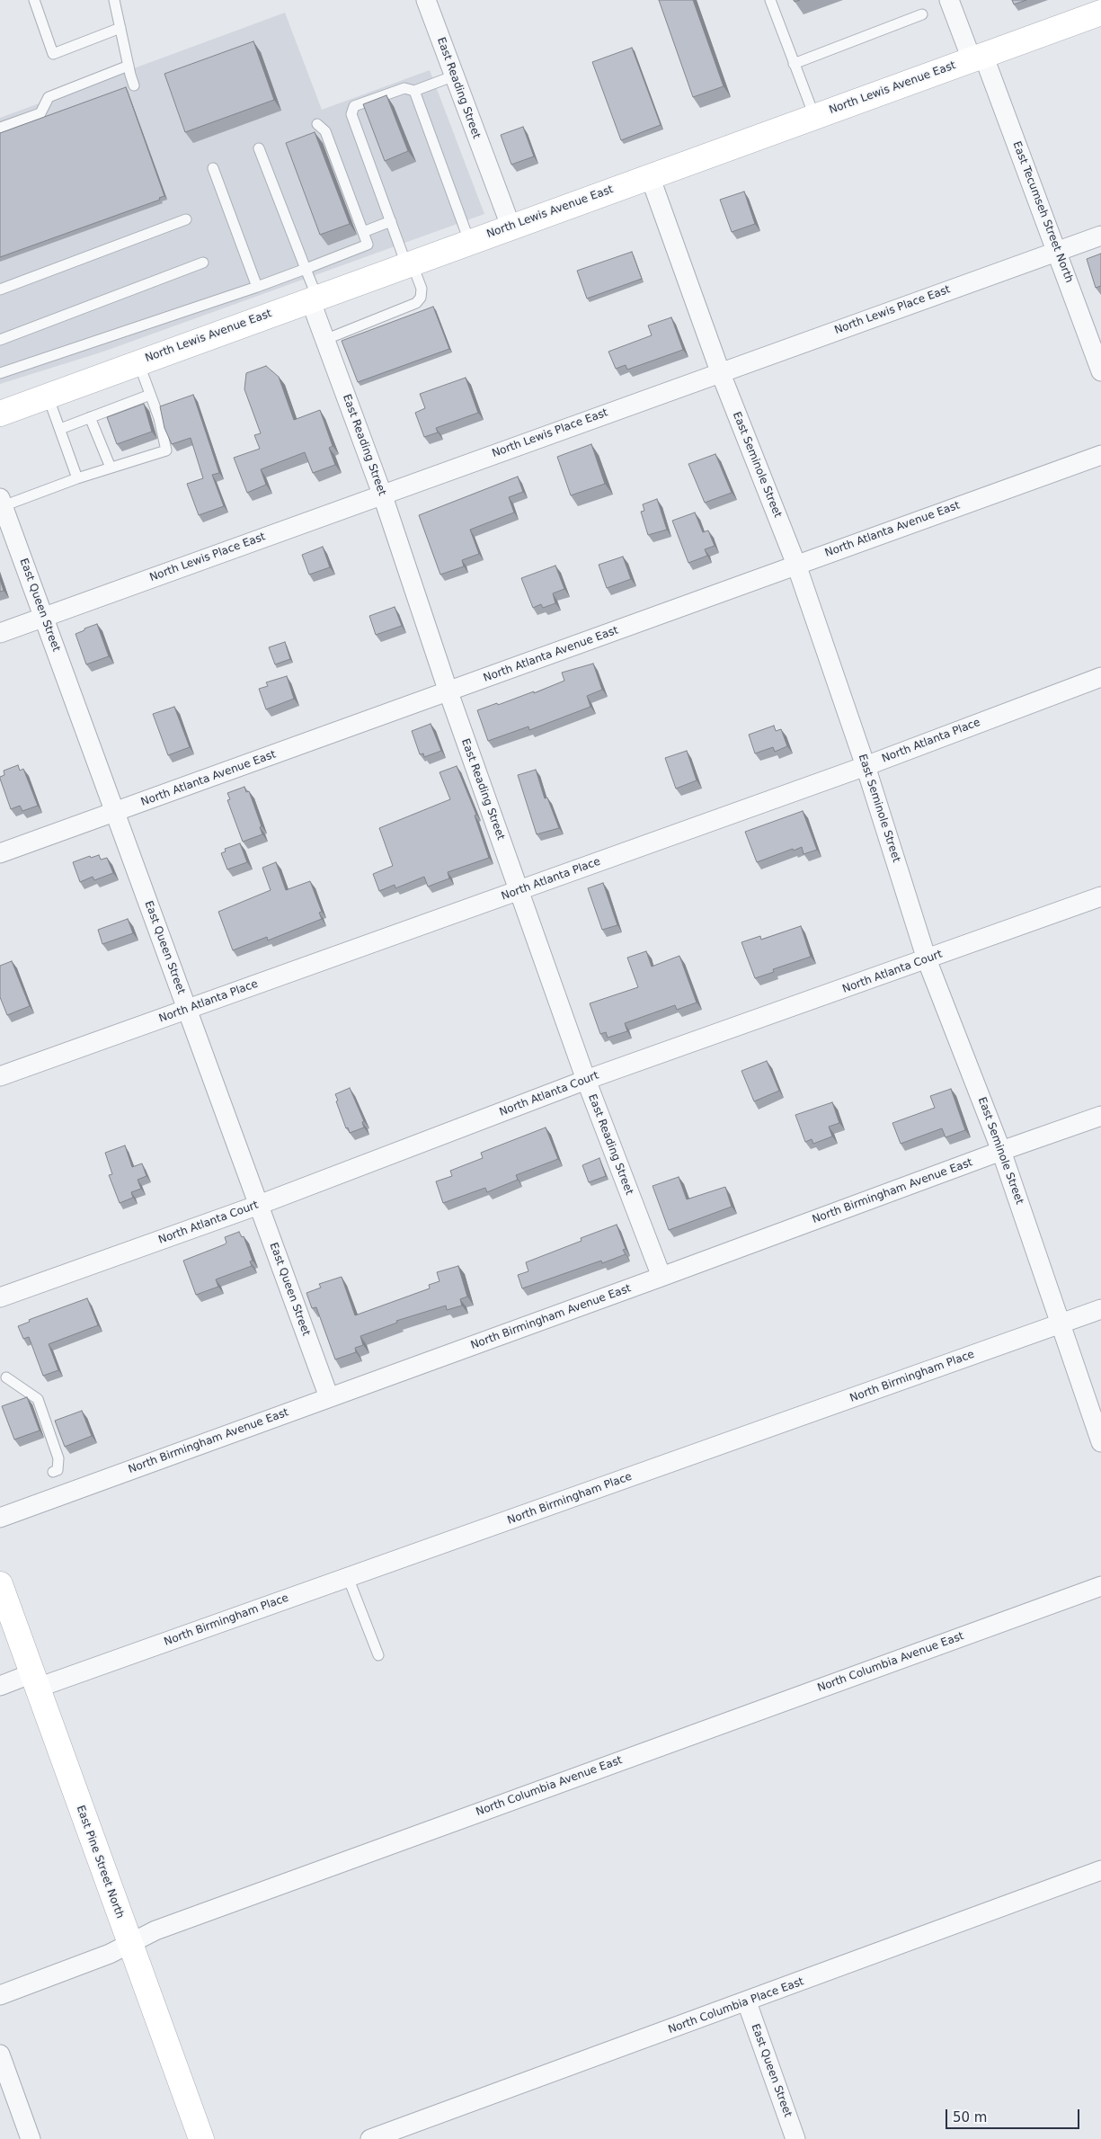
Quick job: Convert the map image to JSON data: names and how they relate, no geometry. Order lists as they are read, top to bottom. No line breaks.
{"streets":{"main road":["North Lewis Avenue East","East Pine Street North"],"street":["East Reading Street","East Tecumseh Street North","North Lewis Place East","East Seminole Street","North Atlanta Avenue East","East Queen Street","North Atlanta Place","North Atlanta Court","North Birmingham Avenue East","North Birmingham Place","North Columbia Avenue East","North Columbia Place East"]},"crossings":[["East Reading Street","North Lewis Avenue East"],["East Reading Street","North Lewis Place East"],["East Reading Street","North Atlanta Avenue East"],["East Reading Street","North Atlanta Place"],["East Reading Street","North Atlanta Court"],["East Reading Street","North Birmingham Avenue East"],["North Lewis Avenue East","East Tecumseh Street North"],["North Lewis Avenue East","East Seminole Street"],["East Tecumseh Street North","North Lewis Place East"],["North Lewis Place East","East Seminole Street"],["North Lewis Place East","East Queen Street"],["East Seminole Street","North Atlanta Avenue East"],["East Seminole Street","North Atlanta Place"],["East Seminole Street","North Atlanta Court"],["East Seminole Street","North Birmingham Avenue East"],["East Seminole Street","North Birmingham Place"],["North Atlanta Avenue East","East Queen Street"],["East Queen Street","North Atlanta Place"],["East Queen Street","North Atlanta Court"],["East Queen Street","North Birmingham Avenue East"],["East Queen Street","North Columbia Place East"],["North Birmingham Place","East Pine Street North"],["North Columbia Avenue East","East Pine Street North"]],"scale_bar":"50 m"}
